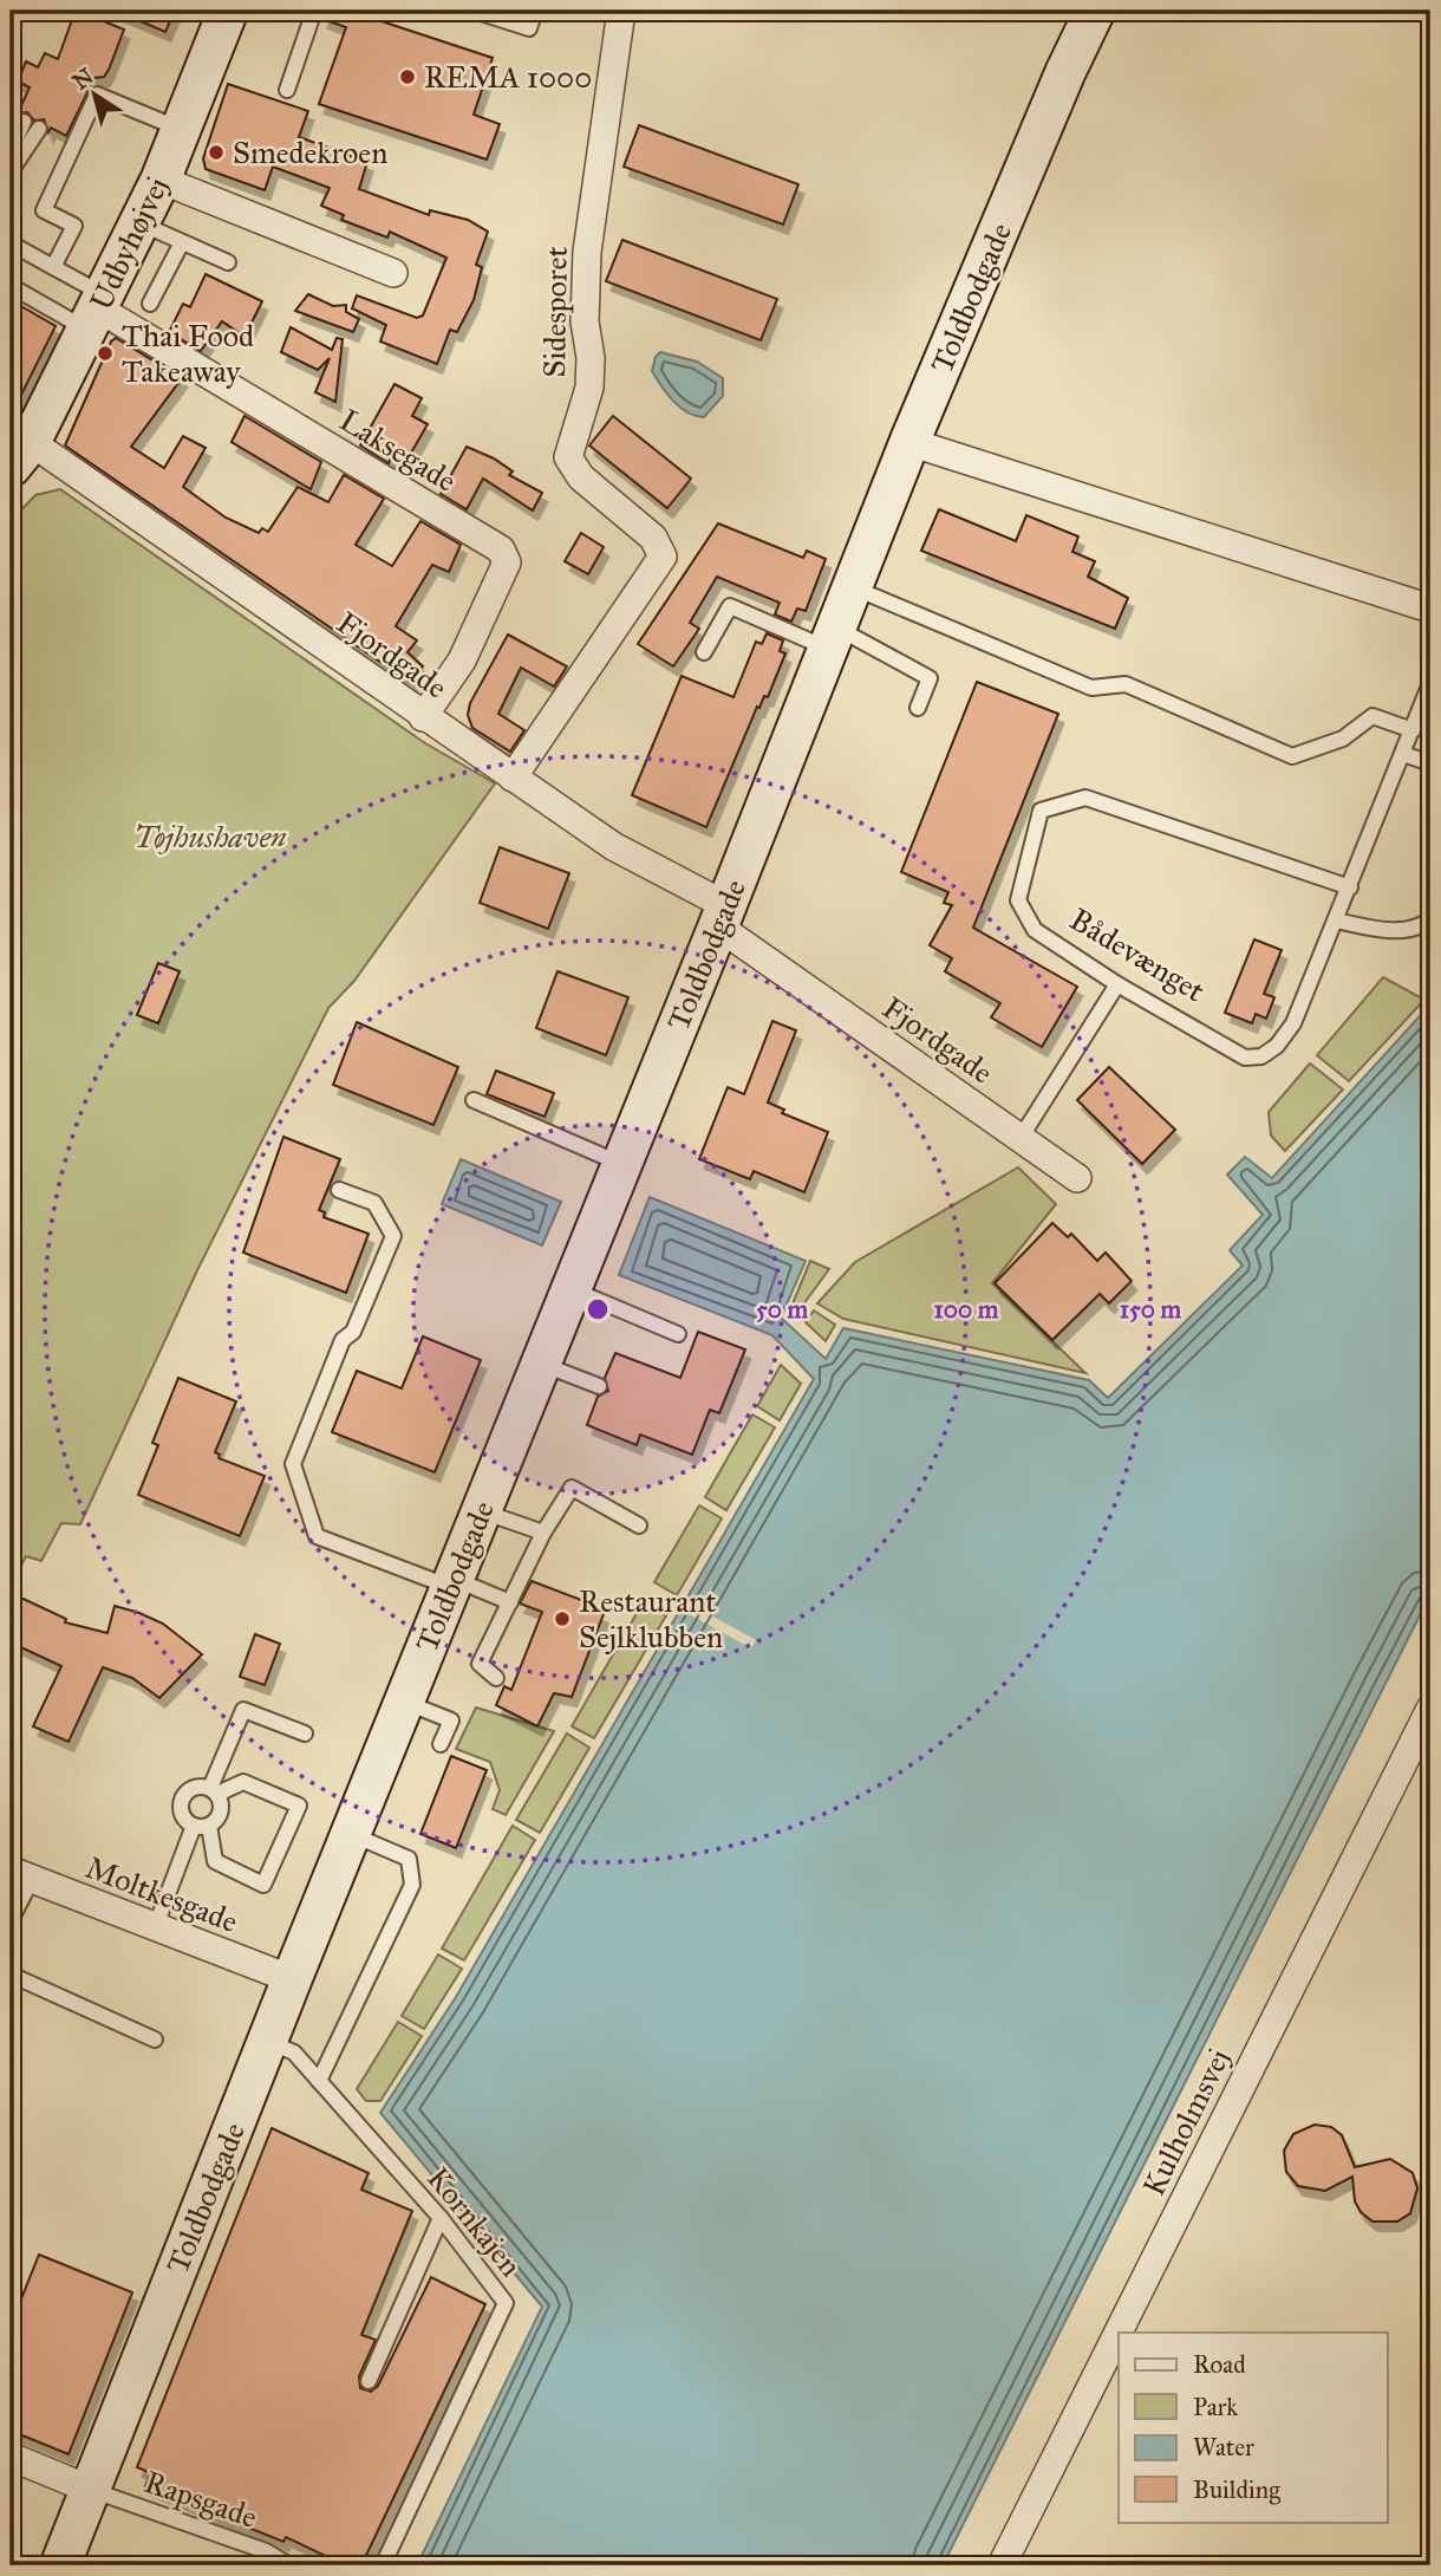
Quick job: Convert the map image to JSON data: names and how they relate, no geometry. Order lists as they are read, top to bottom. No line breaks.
{"streets":{"street":["Udbyhøjvej","Toldbodgade","Sidesporet","Laksegade","Fjordgade","Moltkesgade","Kulholmsvej"],"lane":["Bådevænget","Kornkajen","Rapsgade"]},"crossings":[["Udbyhøjvej","Laksegade"],["Udbyhøjvej","Fjordgade"],["Toldbodgade","Fjordgade"],["Toldbodgade","Moltkesgade"],["Toldbodgade","Kornkajen"],["Toldbodgade","Rapsgade"],["Sidesporet","Fjordgade"],["Laksegade","Fjordgade"]],"parks":["Tøjhushaven"],"places":["REMA 1000","Smedekroen","Thai Food Takeaway","Restaurant Sejlklubben"],"legend":["Road","Park","Water","Building"],"north":"top left","rings":["50 m","100 m","150 m"]}
